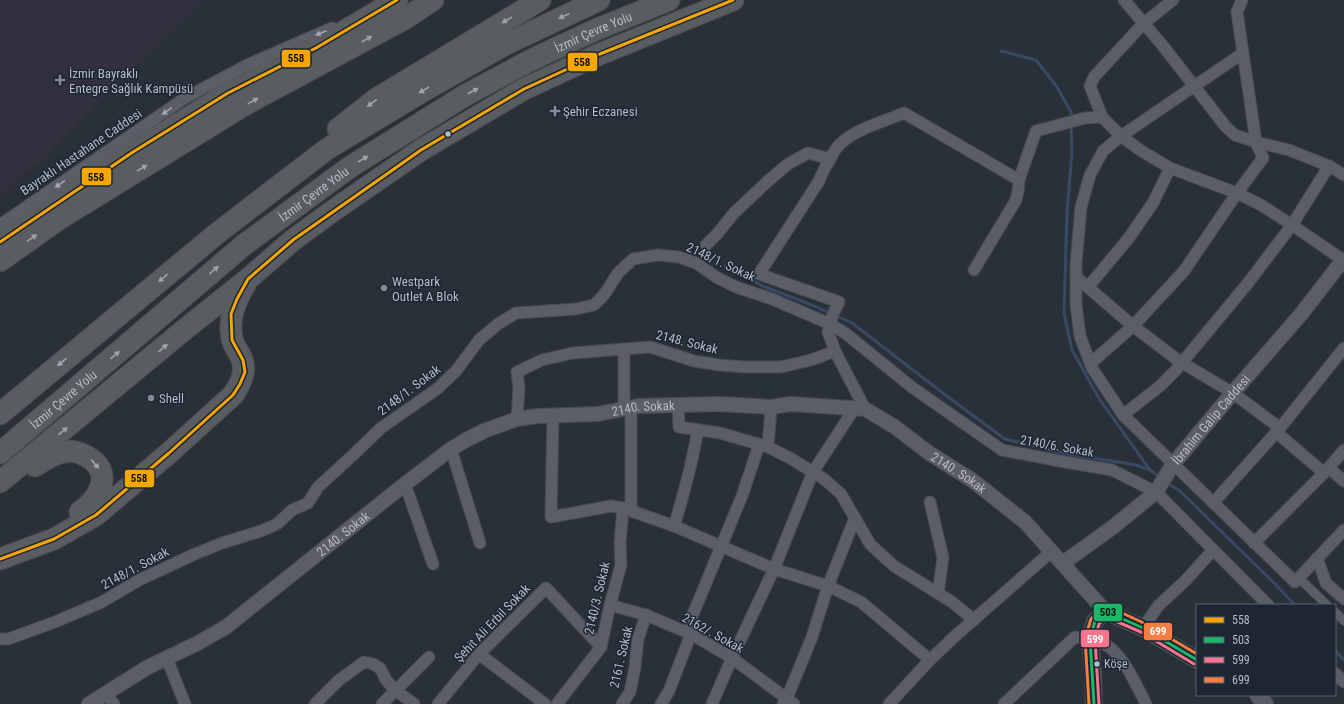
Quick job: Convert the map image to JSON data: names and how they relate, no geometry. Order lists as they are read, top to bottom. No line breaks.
{"streets":{"highway":["İzmir Çevre Yolu"],"main road":["2140. Sokak"],"street":["Bayraklı Hastahane Caddesi","2148/1. Sokak","2148. Sokak","İbrahim Galip Caddesi","2140/6. Sokak","2140/3. Sokak","Şehit Ali Erbil Sokak","2162/. Sokak","2161. Sokak"]},"crossings":[["2148/1. Sokak","2140/6. Sokak"],["2148. Sokak","2140. Sokak"],["2148. Sokak","2140/3. Sokak"],["2140. Sokak","İbrahim Galip Caddesi"],["2140. Sokak","2140/3. Sokak"],["İbrahim Galip Caddesi","2140/6. Sokak"],["2140/3. Sokak","Şehit Ali Erbil Sokak"],["2140/3. Sokak","2162/. Sokak"],["2162/. Sokak","2161. Sokak"]],"one_way":["Bayraklı Hastahane Caddesi"],"places":{"health":["İzmir Bayraklı Entegre Sağlık Kampüsü","Şehir Eczanesi"],"other":["Westpark Outlet A Blok","Shell","Köşe"]},"lines":["transit line 558","transit line 699","transit line 503","transit line 599"],"legend":["558","503","599","699"]}
